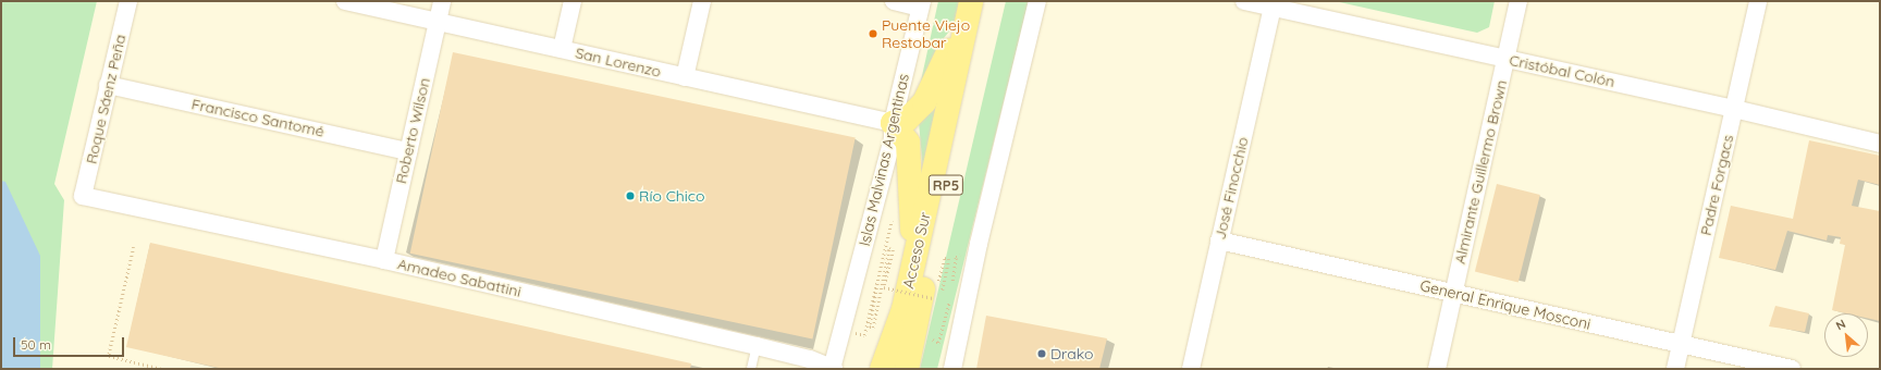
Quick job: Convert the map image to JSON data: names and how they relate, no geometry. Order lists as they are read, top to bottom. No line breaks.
{"streets":{"main road":["RP5","Acceso Sur"],"street":["San Lorenzo","Cristóbal Colón","Roque Sáenz Peña","Francisco Santomé","Roberto Wilson","Islas Malvinas Argentinas","Almirante Guillermo Brown","Padre Forgacs","José Finocchio","Amadeo Sabattini","General Enrique Mosconi"]},"crossings":[["San Lorenzo","Roberto Wilson"],["San Lorenzo","Islas Malvinas Argentinas"],["Cristóbal Colón","Almirante Guillermo Brown"],["Cristóbal Colón","Padre Forgacs"],["Cristóbal Colón","José Finocchio"],["Roque Sáenz Peña","Francisco Santomé"],["Roque Sáenz Peña","Amadeo Sabattini"],["Francisco Santomé","Roberto Wilson"],["Roberto Wilson","Amadeo Sabattini"],["Islas Malvinas Argentinas","Amadeo Sabattini"],["Almirante Guillermo Brown","General Enrique Mosconi"],["Padre Forgacs","General Enrique Mosconi"],["José Finocchio","General Enrique Mosconi"]],"places":["Puente Viejo Restobar","Río Chico","Drako"],"scale_bar":"50 m","north":"top left"}
